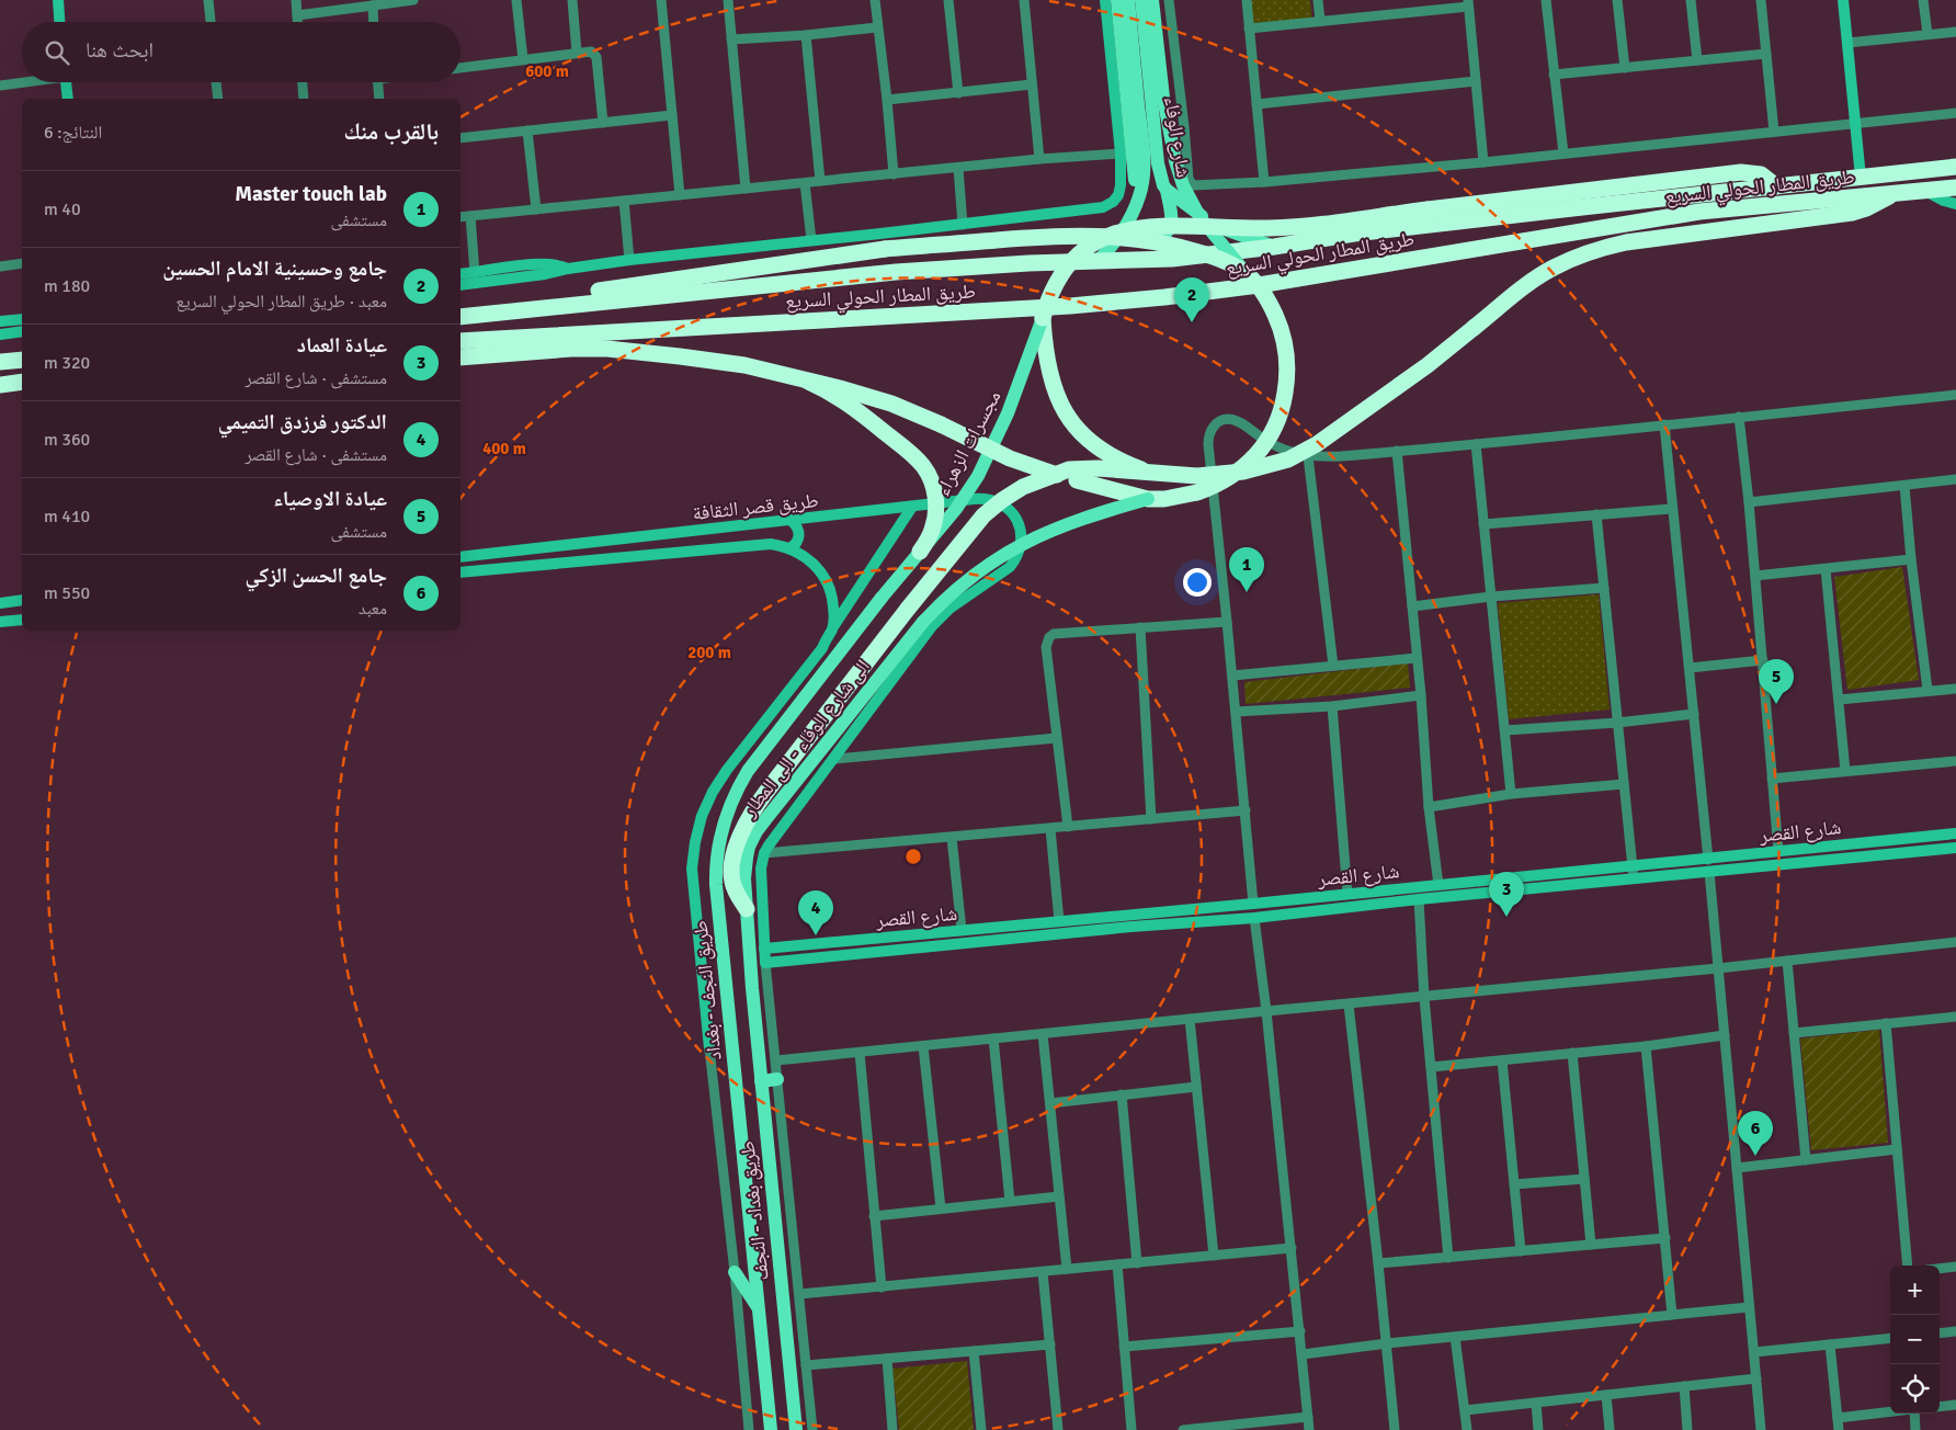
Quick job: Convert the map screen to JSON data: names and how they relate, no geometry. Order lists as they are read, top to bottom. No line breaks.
{"streets":{"highway":["طريق المطار الحولي السريع"],"main road":["شارع الوفاء","مجسرات الزهراء","الى شارع الوفاء - الى المطار","طريق النجف - بغداد","طريق بغداد - النجف"],"street":["طريق قصر الثقافة","شارع القصر"]},"crossings":[["شارع الوفاء","طريق المطار الحولي السريع"],["مجسرات الزهراء","طريق النجف - بغداد"],["الى شارع الوفاء - الى المطار","طريق بغداد - النجف"]],"page":{"search":"ابحث هنا","heading":["بالقرب منك","النتائج: 6"],"list":[{"mark":"1","name":"Master touch lab","note":"مستشفى","value":"40 m"},{"mark":"2","name":"جامع وحسينية الامام الحسين","note":"معبد · طريق المطار الحولي السريع","value":"180 m"},{"mark":"3","name":"عيادة العماد","note":"مستشفى · شارع القصر","value":"320 m"},{"mark":"4","name":"الدكتور فرزدق التميمي","note":"مستشفى · شارع القصر","value":"360 m"},{"mark":"5","name":"عيادة الاوصياء","note":"مستشفى","value":"410 m"},{"mark":"6","name":"جامع الحسن الزكي","note":"معبد","value":"550 m"}],"pins":["2","1","5","3","4","6"],"map_buttons":["+","−"]},"rings":["600 m","400 m","200 m"]}
